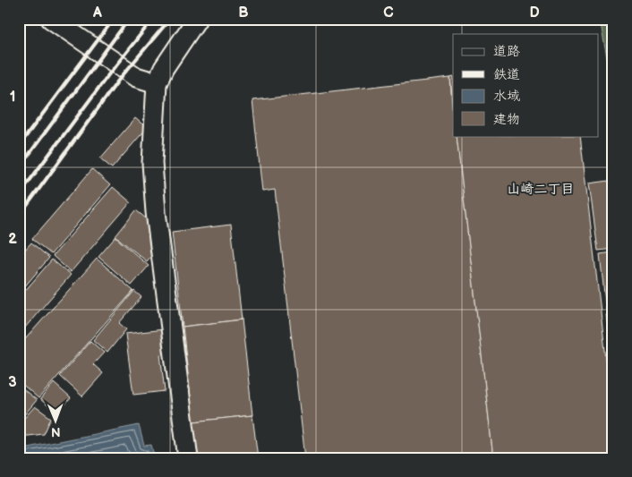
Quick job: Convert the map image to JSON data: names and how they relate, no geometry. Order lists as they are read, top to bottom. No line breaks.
{"districts":["山崎二丁目"],"legend":["道路","鉄道","水域","建物"],"north":"bottom","grid":{"columns":["A","B","C","D"],"rows":["1","2","3"]}}
